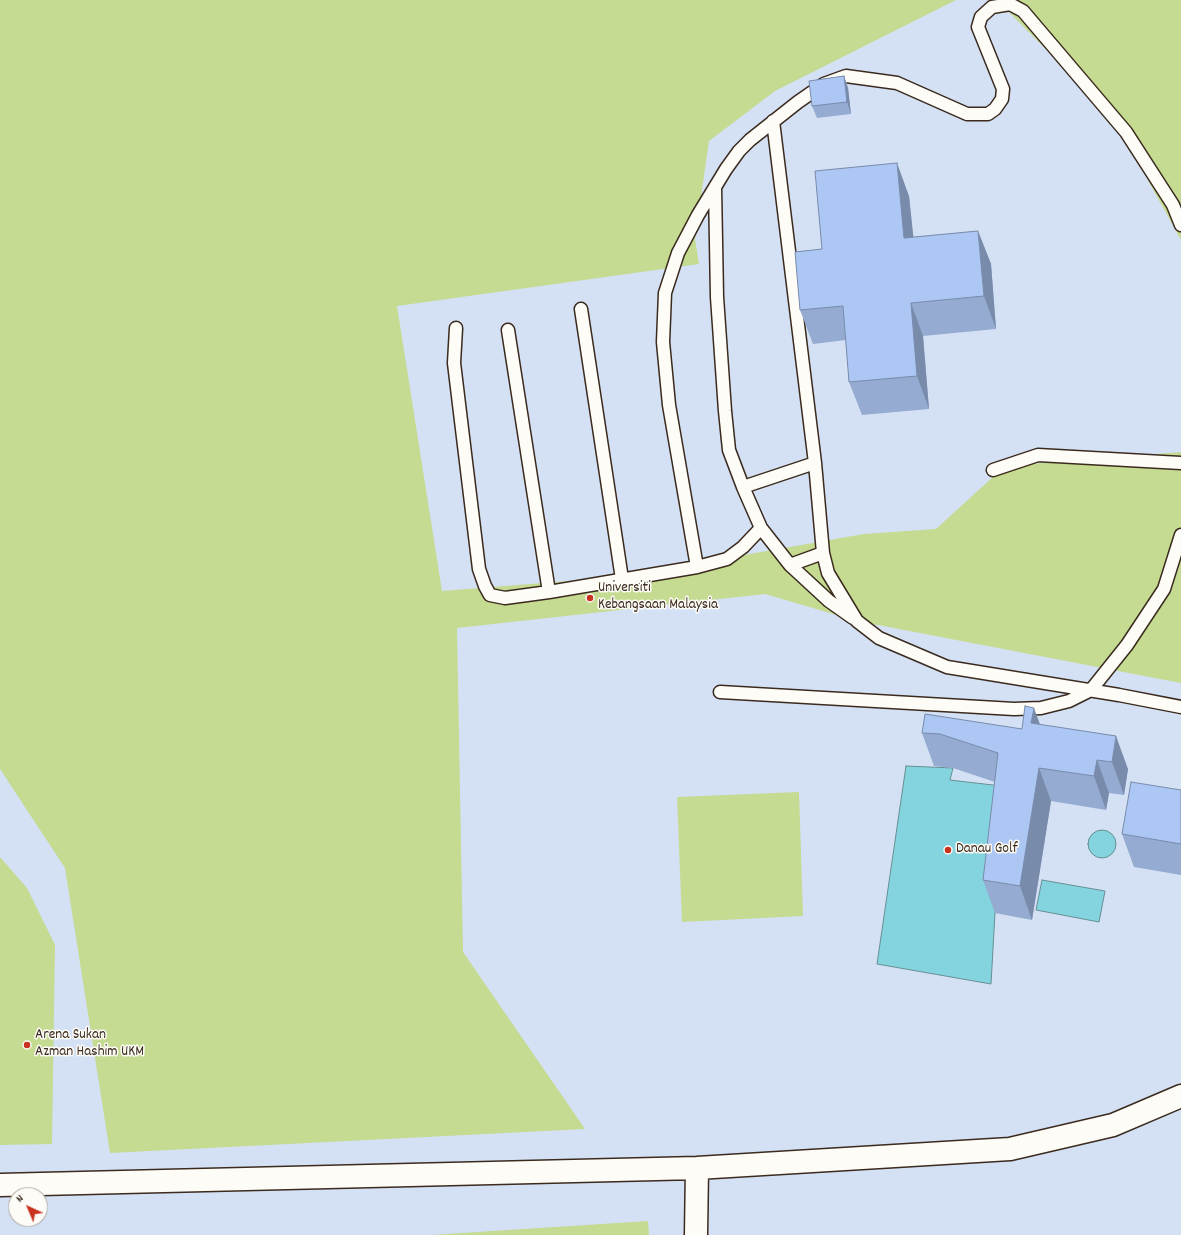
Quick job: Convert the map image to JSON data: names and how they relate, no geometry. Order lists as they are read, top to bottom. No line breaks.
{"places":["Universiti Kebangsaan Malaysia","Danau Golf","Arena Sukan Azman Hashim UKM"],"north":"top left"}
